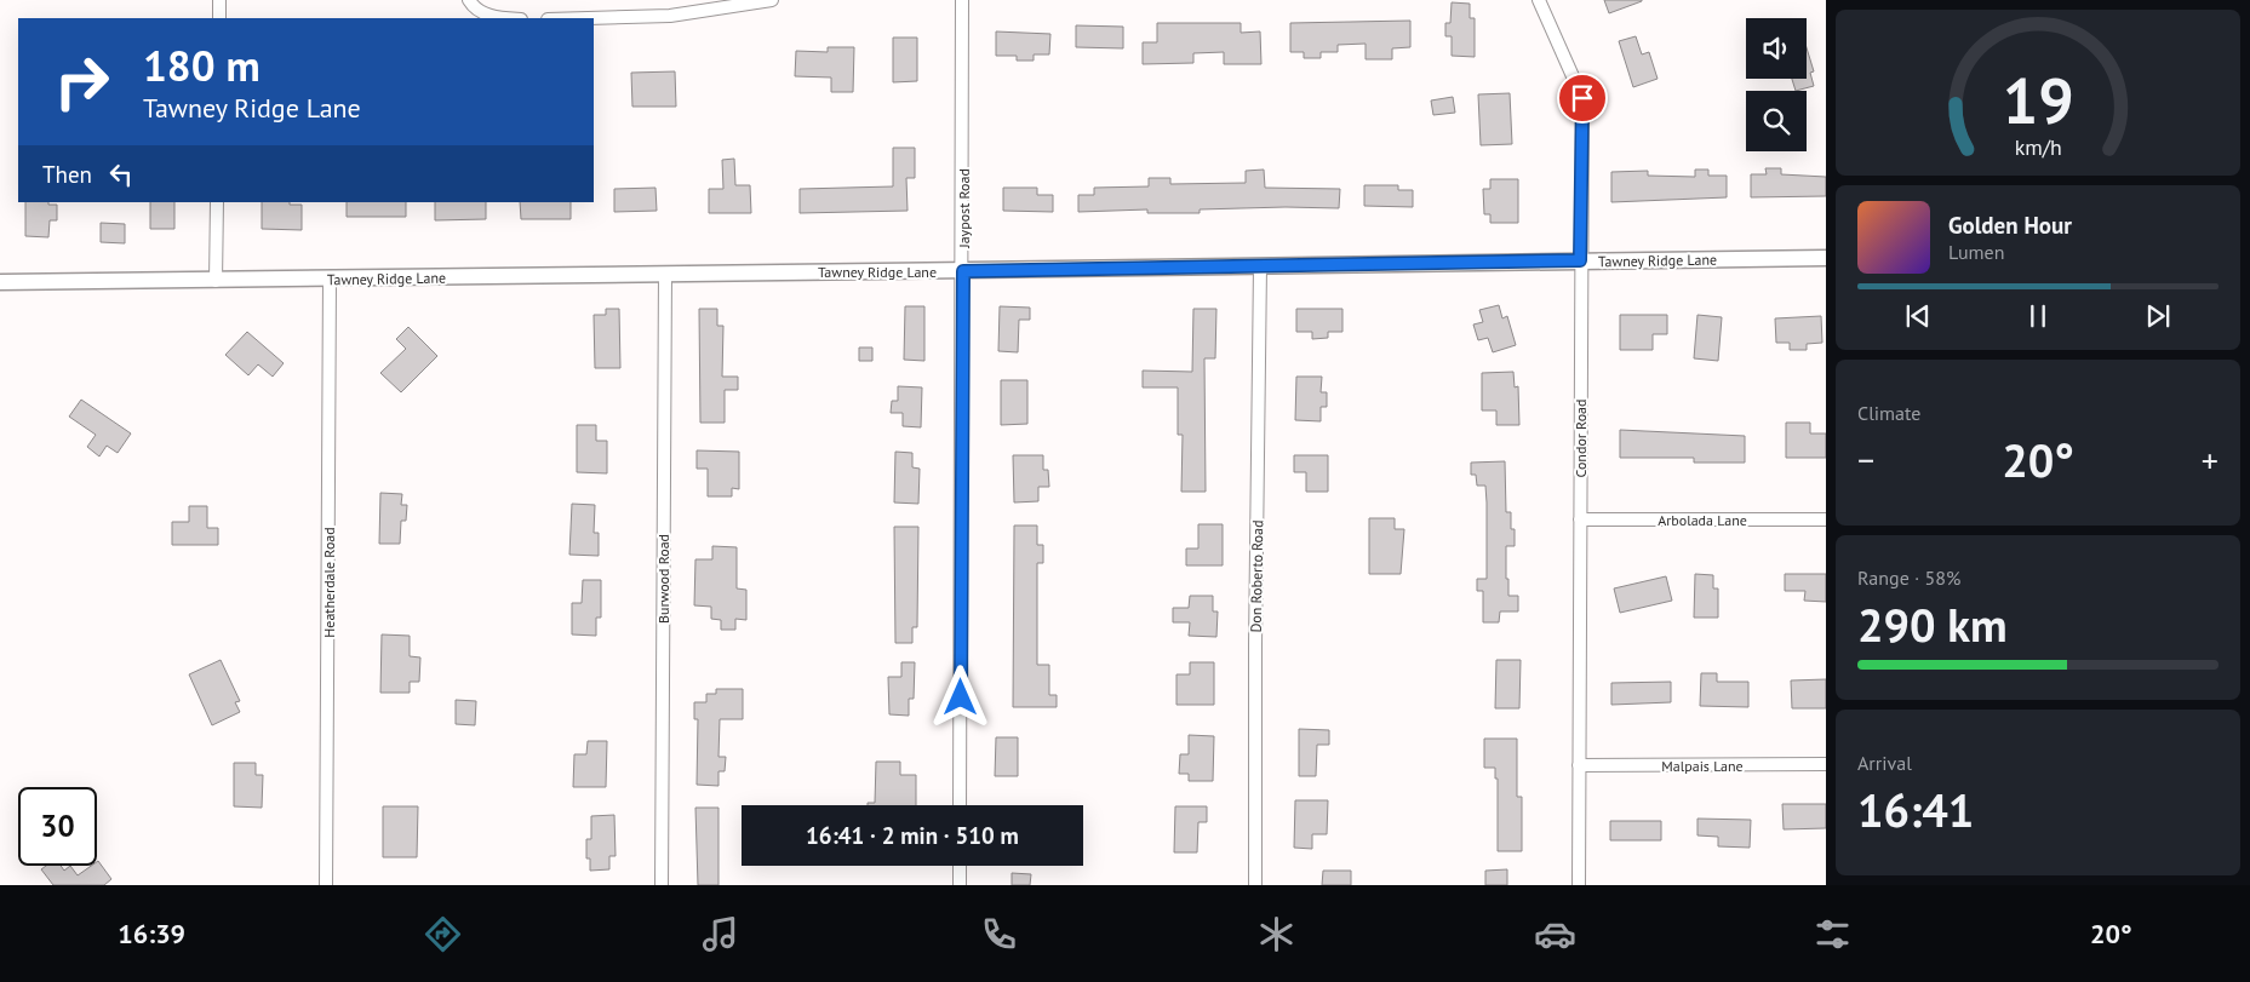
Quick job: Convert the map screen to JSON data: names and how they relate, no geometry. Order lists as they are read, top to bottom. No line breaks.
{"streets":{"street":["Jaypost Road","Tawney Ridge Lane","Condor Road","Arbolada Lane","Don Roberto Road","Burwood Road","Heatherdale Road","Malpais Lane"]},"crossings":[["Jaypost Road","Tawney Ridge Lane"],["Tawney Ridge Lane","Condor Road"],["Tawney Ridge Lane","Don Roberto Road"],["Tawney Ridge Lane","Burwood Road"],["Tawney Ridge Lane","Heatherdale Road"],["Condor Road","Arbolada Lane"],["Condor Road","Malpais Lane"]],"page":{"turn":["180 m","Tawney Ridge Lane"],"then":"Then","song":["Golden Hour","Lumen"],"tile":["Climate",["Range · 58%","290 km"],["Arrival","16:41"]],"heat":["−","20°","+"],"limit":"30","trip":"16:41 · 2 min · 510 m","tabs":["16:39","20°"],"gauge":["19","km/h"]}}
